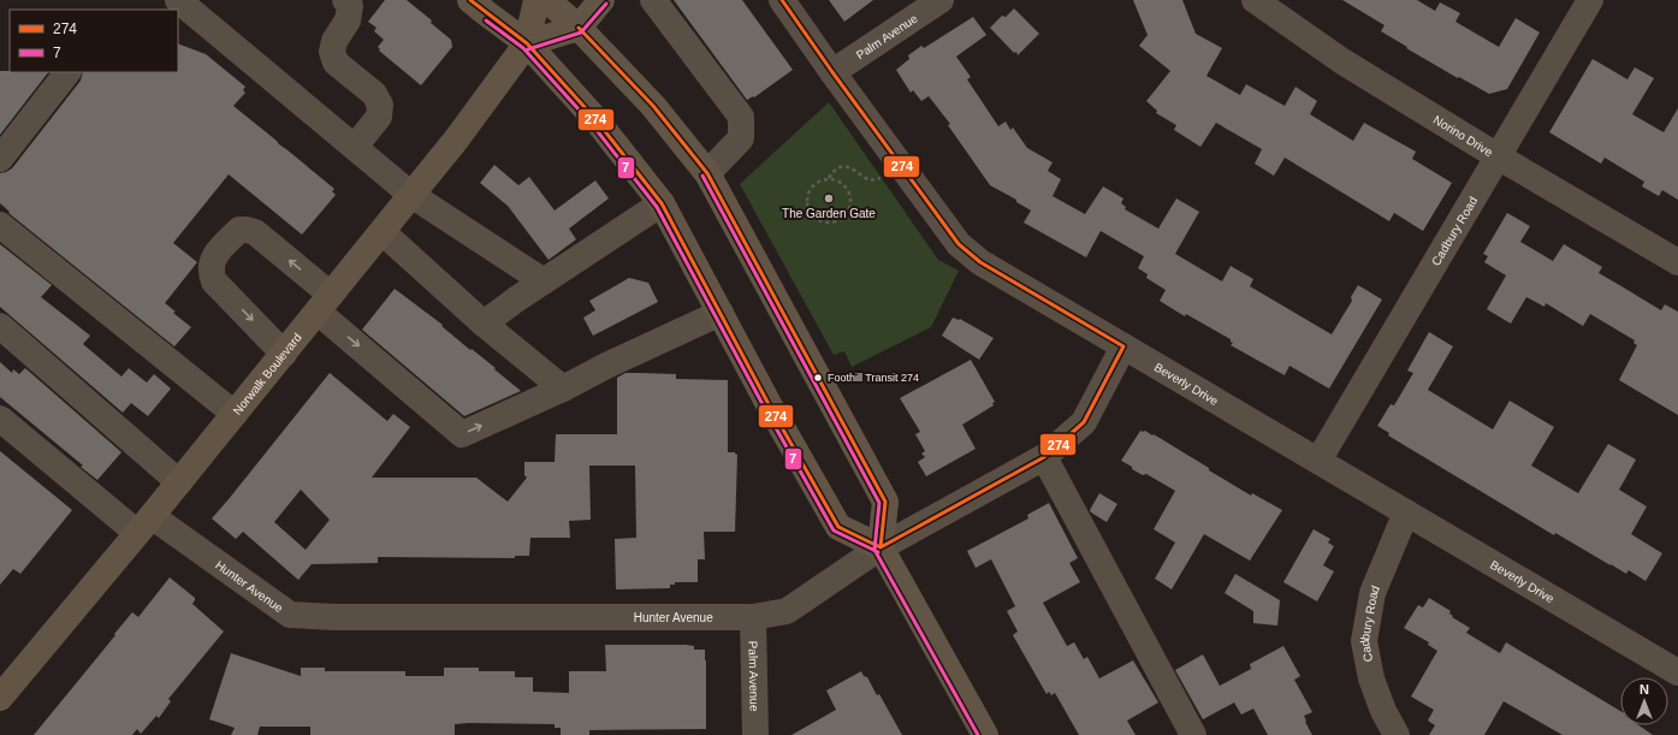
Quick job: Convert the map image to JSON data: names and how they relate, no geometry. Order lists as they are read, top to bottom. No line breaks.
{"streets":{"main road":["Norwalk Boulevard"],"street":["Palm Avenue","Norino Drive","Cadbury Road","Beverly Drive","Hunter Avenue"]},"crossings":[["Palm Avenue","Beverly Drive"],["Palm Avenue","Hunter Avenue"],["Norino Drive","Cadbury Road"],["Cadbury Road","Beverly Drive"],["Norwalk Boulevard","Hunter Avenue"],["Beverly Drive","Hunter Avenue"]],"places":["The Garden Gate","Foothill Transit 274"],"lines":["transit line 274","transit line 7"],"legend":["274","7"],"north":"top"}
